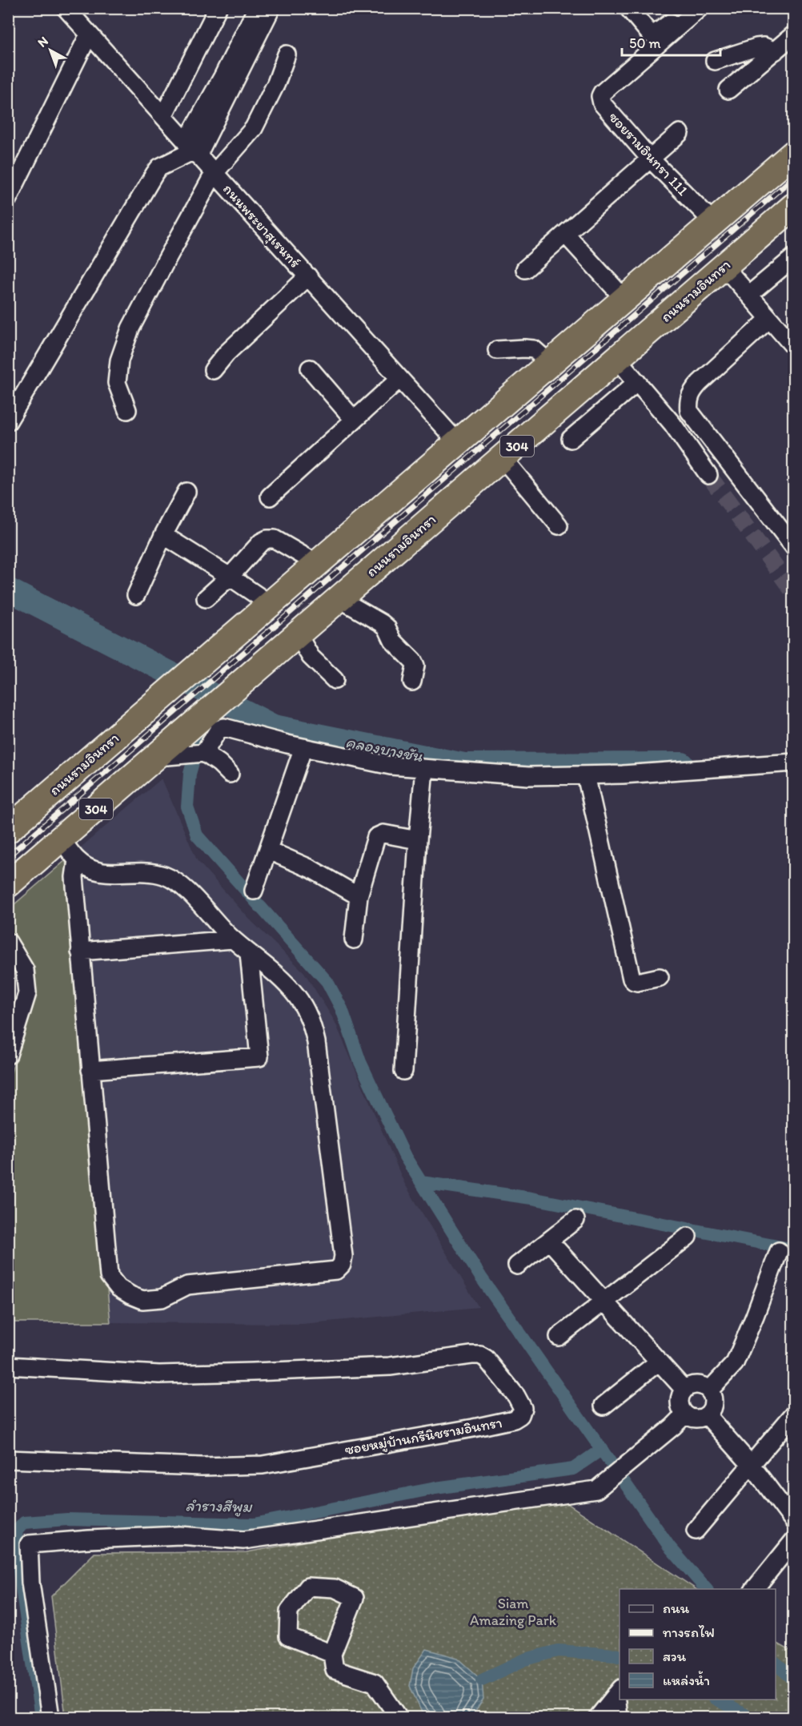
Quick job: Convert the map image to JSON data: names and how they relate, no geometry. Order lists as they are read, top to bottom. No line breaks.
{"streets":{"highway":["ถนนรามอินทรา","304"],"street":["ซอยรามอินทรา 111","ถนนพระยาสุเรนทร์","ซอยหมู่บ้านกรีนิชรามอินทรา"]},"crossings":[["ซอยรามอินทรา 111","ถนนรามอินทรา"],["ถนนพระยาสุเรนทร์","ถนนรามอินทรา"]],"water":["คลองบางชัน","ลำรางสีพูม"],"parks":["Siam Amazing Park"],"legend":["ถนน","ทางรถไฟ","สวน","แหล่งน้ำ"],"scale_bar":"50 m","north":"top left"}
